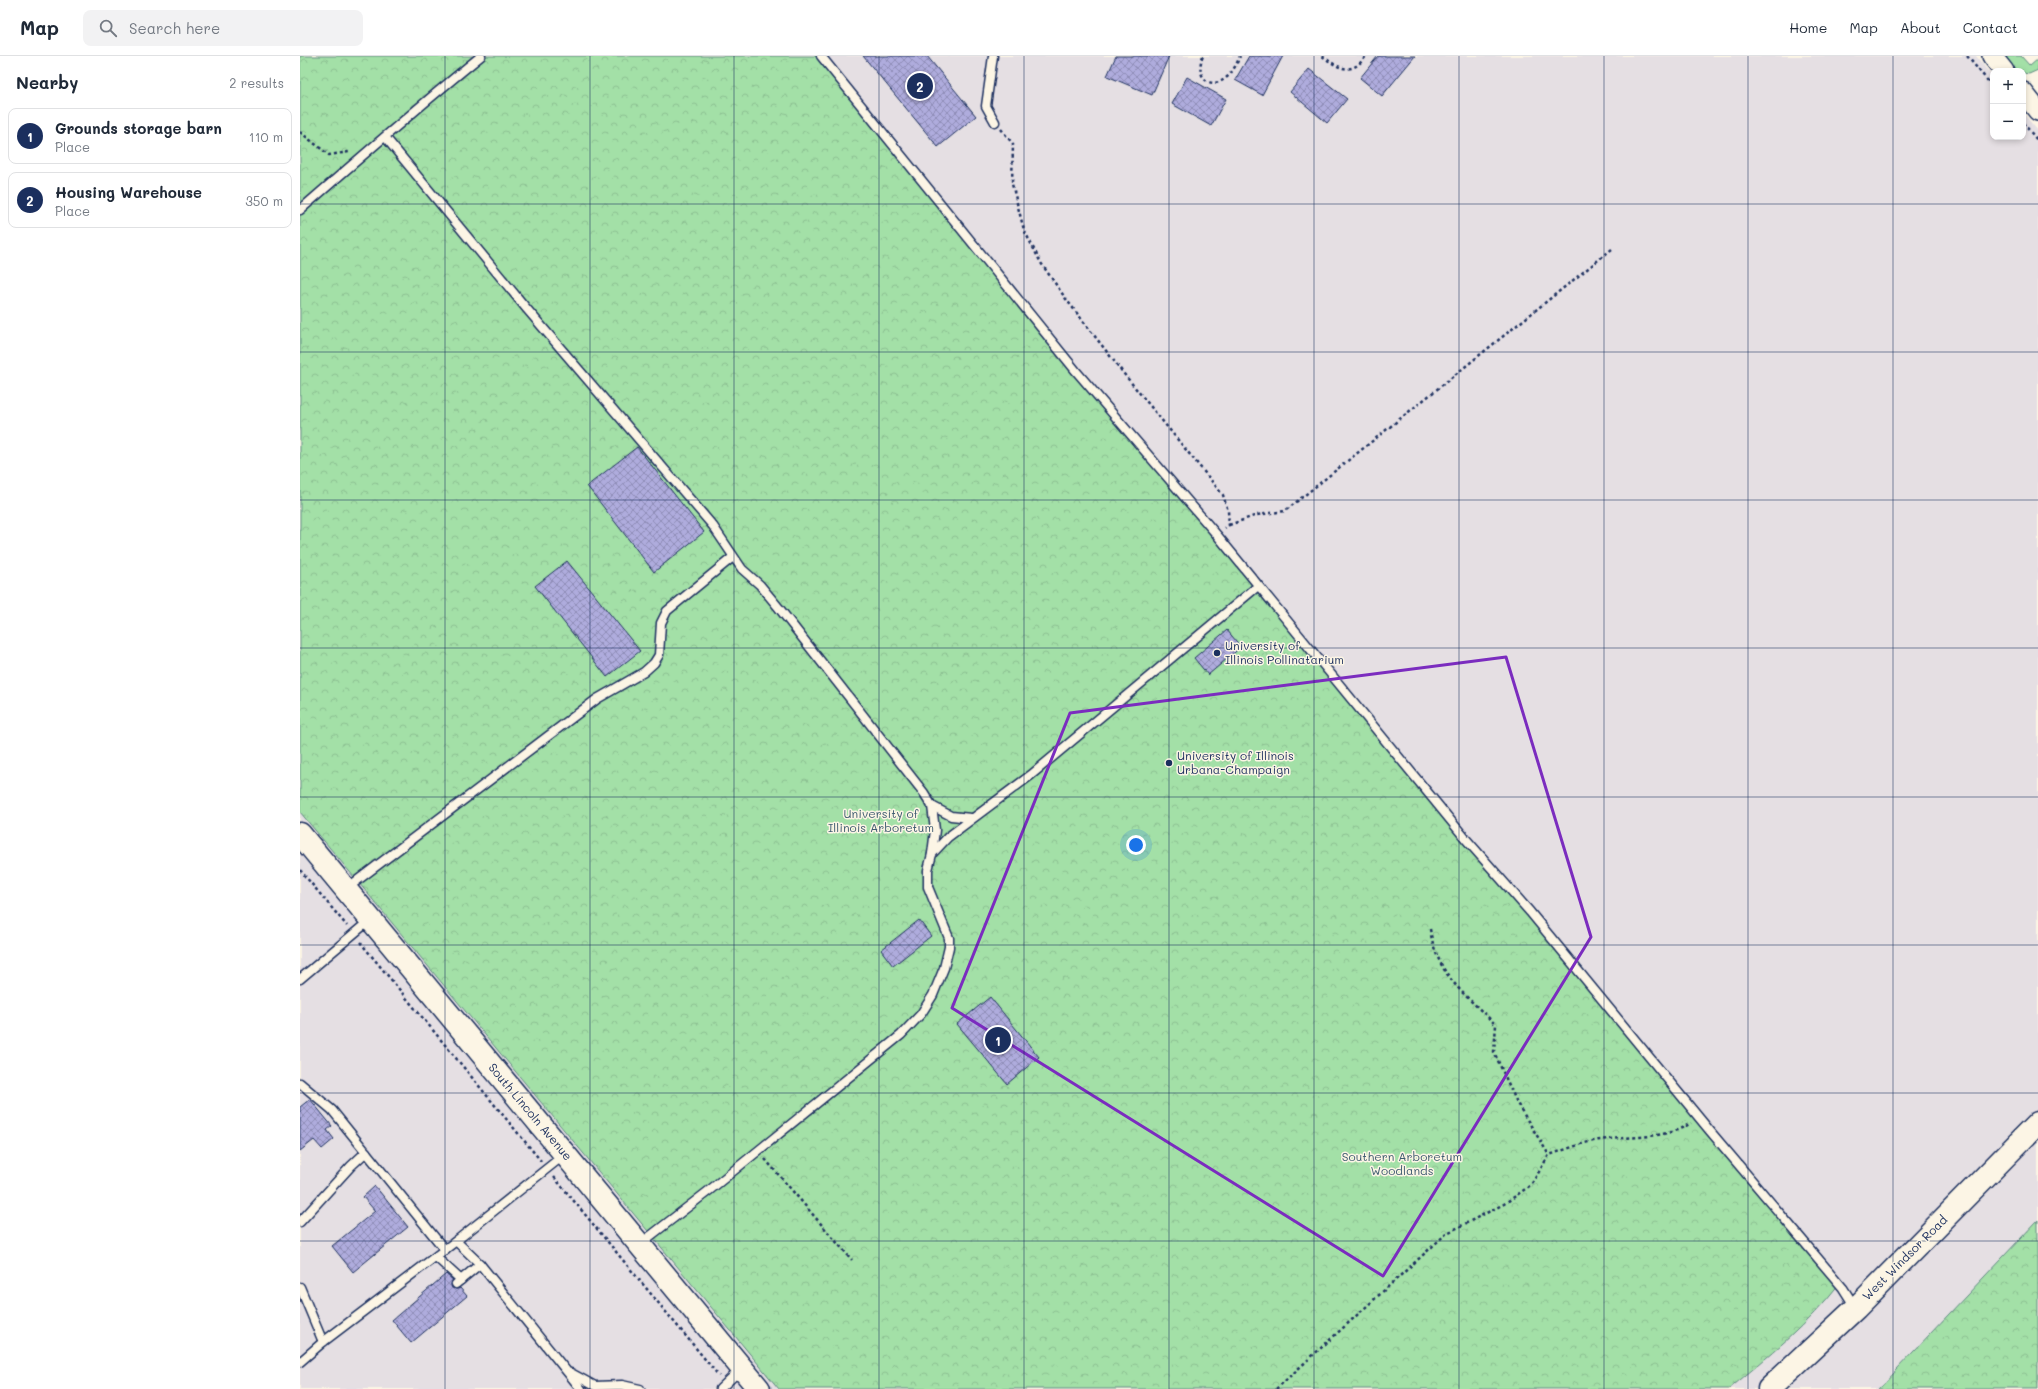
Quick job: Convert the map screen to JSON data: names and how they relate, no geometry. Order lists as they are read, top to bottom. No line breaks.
{"streets":{"main road":["South Lincoln Avenue","West Windsor Road"]},"parks":["University of Illinois Arboretum","Southern Arboretum Woodlands"],"places":["University of Illinois Pollinatarium","University of Illinois Urbana-Champaign"],"page":{"header":"Map","search":"Search here","nav":["Home","Map","About","Contact"],"heading":["Nearby","2 results"],"map_buttons":["+","−"],"pins":["2","1"],"list":[{"mark":"1","name":"Grounds storage barn","note":"Place","value":"110 m"},{"mark":"2","name":"Housing Warehouse","note":"Place","value":"350 m"}]}}
